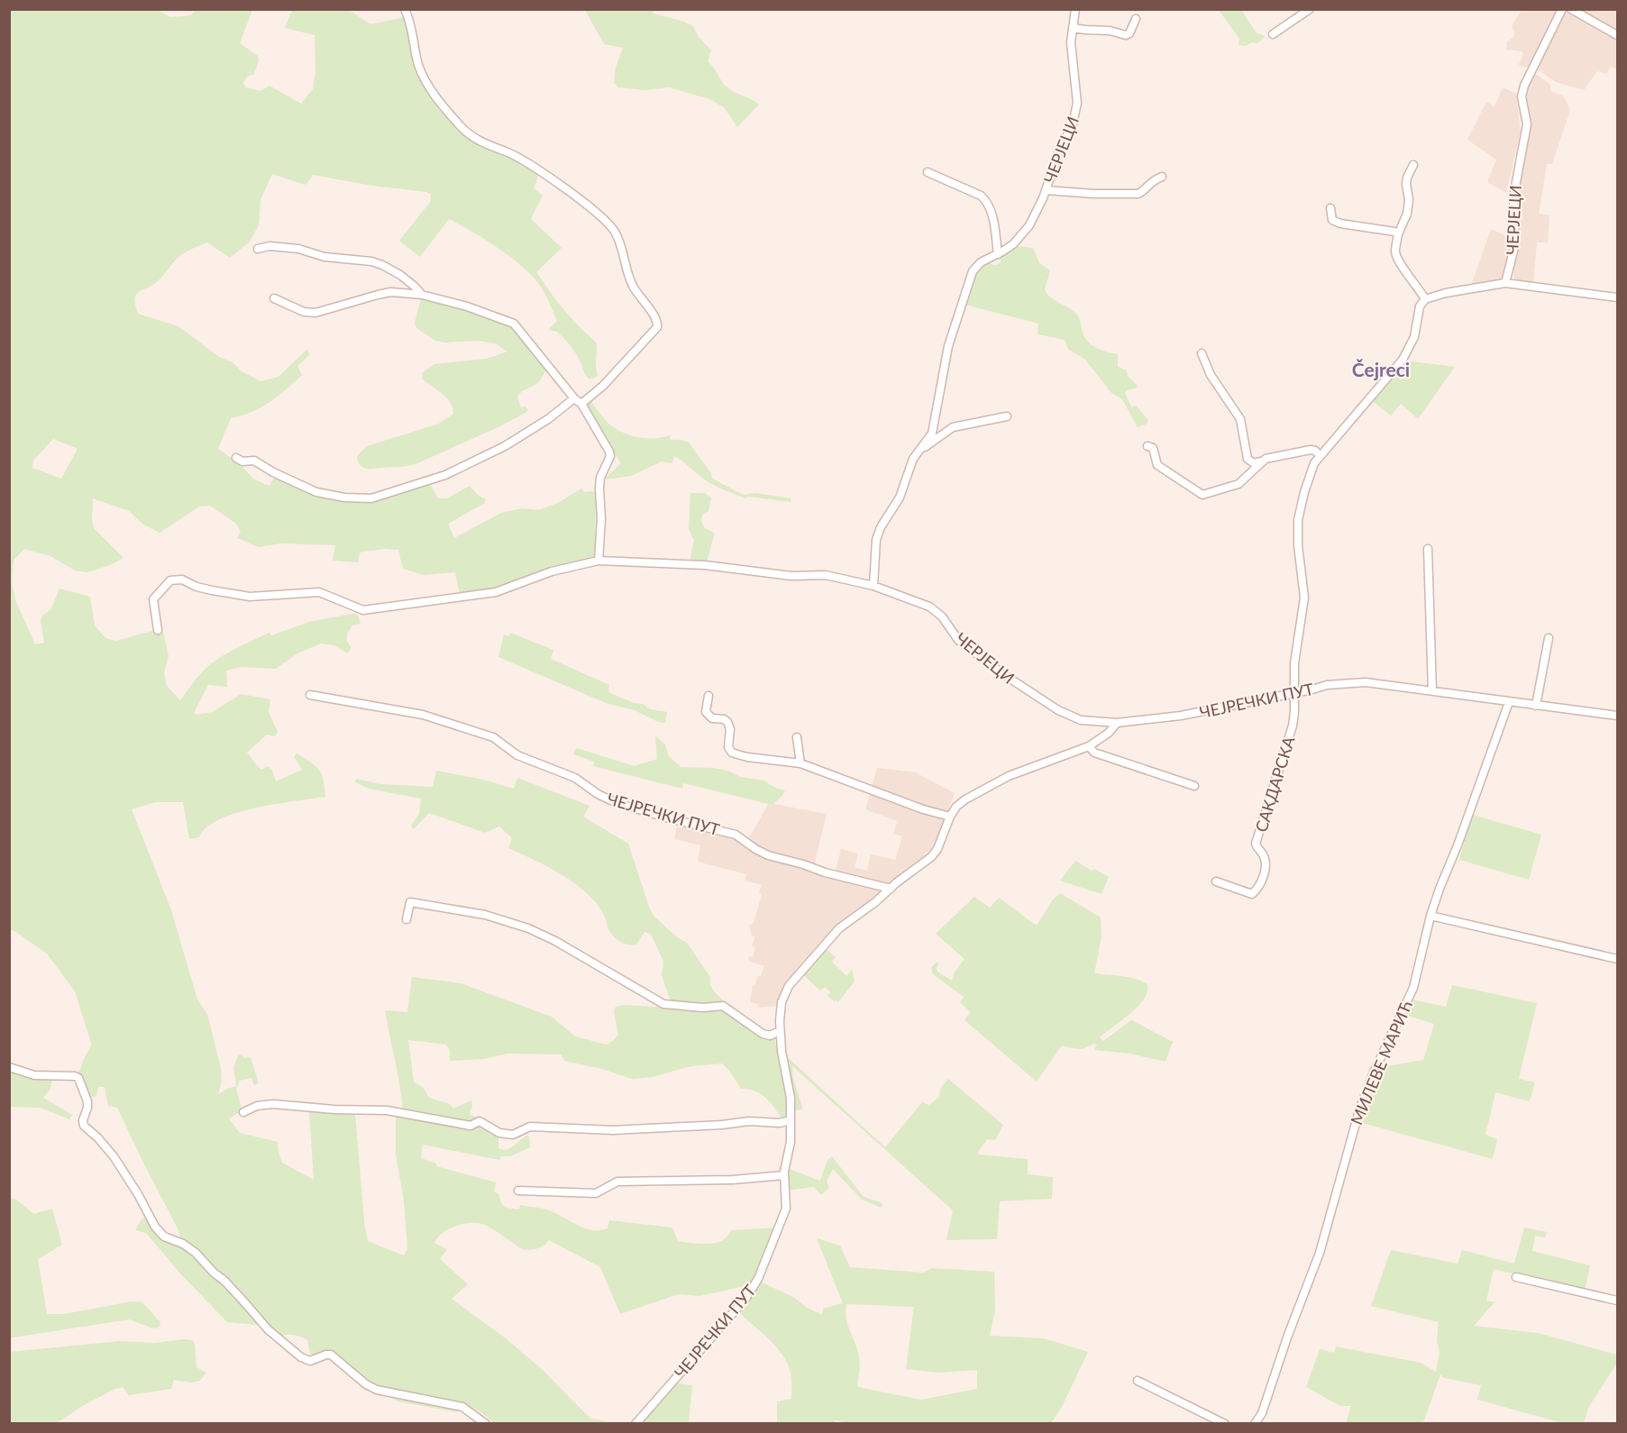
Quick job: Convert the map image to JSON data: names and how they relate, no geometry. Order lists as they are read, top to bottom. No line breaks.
{"streets":{"street":["ЧЕРЈЕЦИ","ЧЕЈРЕЧКИ ПУТ","САКДАРСКА","МИЛЕВЕ МAРИЋ"]},"crossings":[["ЧЕРЈЕЦИ","ЧЕЈРЕЧКИ ПУТ"],["ЧЕЈРЕЧКИ ПУТ","САКДАРСКА"],["ЧЕЈРЕЧКИ ПУТ","МИЛЕВЕ МAРИЋ"]],"districts":["Čejreci"]}
